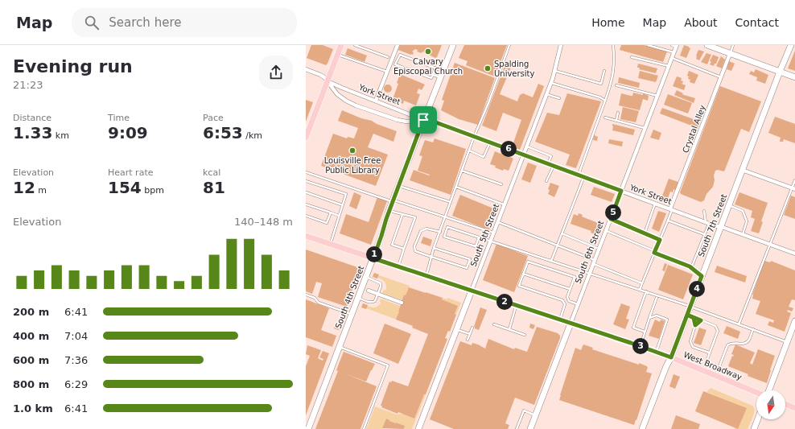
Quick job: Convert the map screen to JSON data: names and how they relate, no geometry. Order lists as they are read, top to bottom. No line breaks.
{"streets":{"main road":["West Broadway"],"street":["York Street","Crystal Alley","South 7th Street","South 5th Street","South 6th Street","South 4th Street"]},"crossings":[["York Street","Crystal Alley"],["York Street","South 7th Street"],["York Street","South 5th Street"],["York Street","South 6th Street"],["York Street","South 4th Street"],["South 7th Street","West Broadway"],["South 5th Street","West Broadway"],["South 6th Street","West Broadway"],["South 4th Street","West Broadway"]],"places":["Calvary Episcopal Church","Spalding University","Louisville Free Public Library"],"north":"bottom","page":{"header":"Map","search":"Search here","nav":["Home","Map","About","Contact"],"heading":["Evening run","21:23"],"stats":[["Distance","1.33 km"],["Time","9:09"],["Pace","6:53 /km"],["Elevation","12 m"],["Heart rate","154 bpm"],["kcal","81"]],"pins":["6","5","1","4","2","3"],"chart":["Elevation","140–148 m"],"list":[{"name":"200 m","note":"6:41"},{"name":"400 m","note":"7:04"},{"name":"600 m","note":"7:36"},{"name":"800 m","note":"6:29"},{"name":"1.0 km","note":"6:41"}]}}
